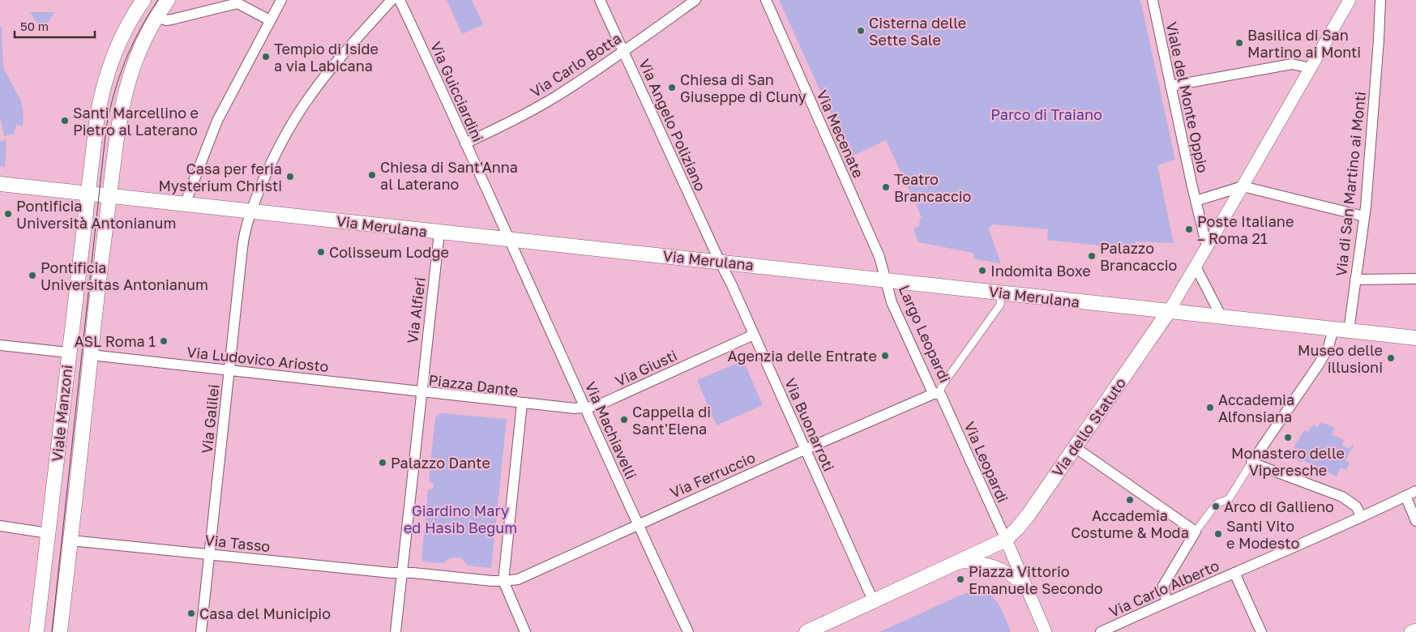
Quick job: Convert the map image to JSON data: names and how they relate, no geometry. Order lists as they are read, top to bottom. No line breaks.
{"streets":{"main road":["Via Merulana","Viale Manzoni","Via dello Statuto"],"street":["Via Carlo Botta","Via Guicciardini","Viale del Monte Oppio","Via Angelo Poliziano","Via Mecenate","Via di San Martino ai Monti","Via Alfieri","Largo Leopardi","Via Ludovico Ariosto","Via Giusti","Piazza Dante","Via Galilei","Via Buonarroti","Via Machiavelli","Via Leopardi","Via Ferruccio","Via Tasso","Via Carlo Alberto"]},"crossings":[["Via Carlo Botta","Via Guicciardini"],["Via Carlo Botta","Via Angelo Poliziano"],["Via Guicciardini","Via Merulana"],["Via Guicciardini","Via Machiavelli"],["Via Angelo Poliziano","Via Merulana"],["Via Angelo Poliziano","Via Buonarroti"],["Via Mecenate","Via Merulana"],["Via Mecenate","Largo Leopardi"],["Via di San Martino ai Monti","Via Merulana"],["Via Merulana","Via Alfieri"],["Via Merulana","Largo Leopardi"],["Via Merulana","Viale Manzoni"],["Via Merulana","Via Galilei"],["Via Merulana","Via Buonarroti"],["Via Merulana","Via dello Statuto"],["Via Merulana","Via Machiavelli"],["Via Alfieri","Via Ludovico Ariosto"],["Via Alfieri","Piazza Dante"],["Largo Leopardi","Via Leopardi"],["Largo Leopardi","Via Ferruccio"],["Via Ludovico Ariosto","Piazza Dante"],["Via Ludovico Ariosto","Viale Manzoni"],["Via Ludovico Ariosto","Via Galilei"],["Via Giusti","Piazza Dante"],["Via Giusti","Via Buonarroti"],["Via Giusti","Via Machiavelli"],["Piazza Dante","Via Ferruccio"],["Piazza Dante","Via Tasso"],["Viale Manzoni","Via Tasso"],["Via Galilei","Via Tasso"],["Via Buonarroti","Via Ferruccio"],["Via dello Statuto","Via Leopardi"],["Via Machiavelli","Via Ferruccio"],["Via Leopardi","Via Ferruccio"]],"parks":["Parco di Traiano","Giardino Mary ed Hasib Begum"],"places":["Cisterna delle Sette Sale","Basilica di San Martino ai Monti","Tempio di Iside a via Labicana","Chiesa di San Giuseppe di Cluny","Santi Marcellino e Pietro al Laterano","Chiesa di Sant'Anna al Laterano","Casa per feria Mysterium Christi","Teatro Brancaccio","Pontificia Università Antonianum","Poste Italiane – Roma 21","Colisseum Lodge","Palazzo Brancaccio","Indomita Boxe","Pontificia Universitas Antonianum","ASL Roma 1","Agenzia delle Entrate","Museo delle illusioni","Accademia Alfonsiana","Cappella di Sant'Elena","Monastero delle Viperesche","Palazzo Dante","Accademia Costume & Moda","Arco di Gallieno","Santi Vito e Modesto","Piazza Vittorio Emanuele Secondo","Casa del Municipio"],"scale_bar":"50 m"}
